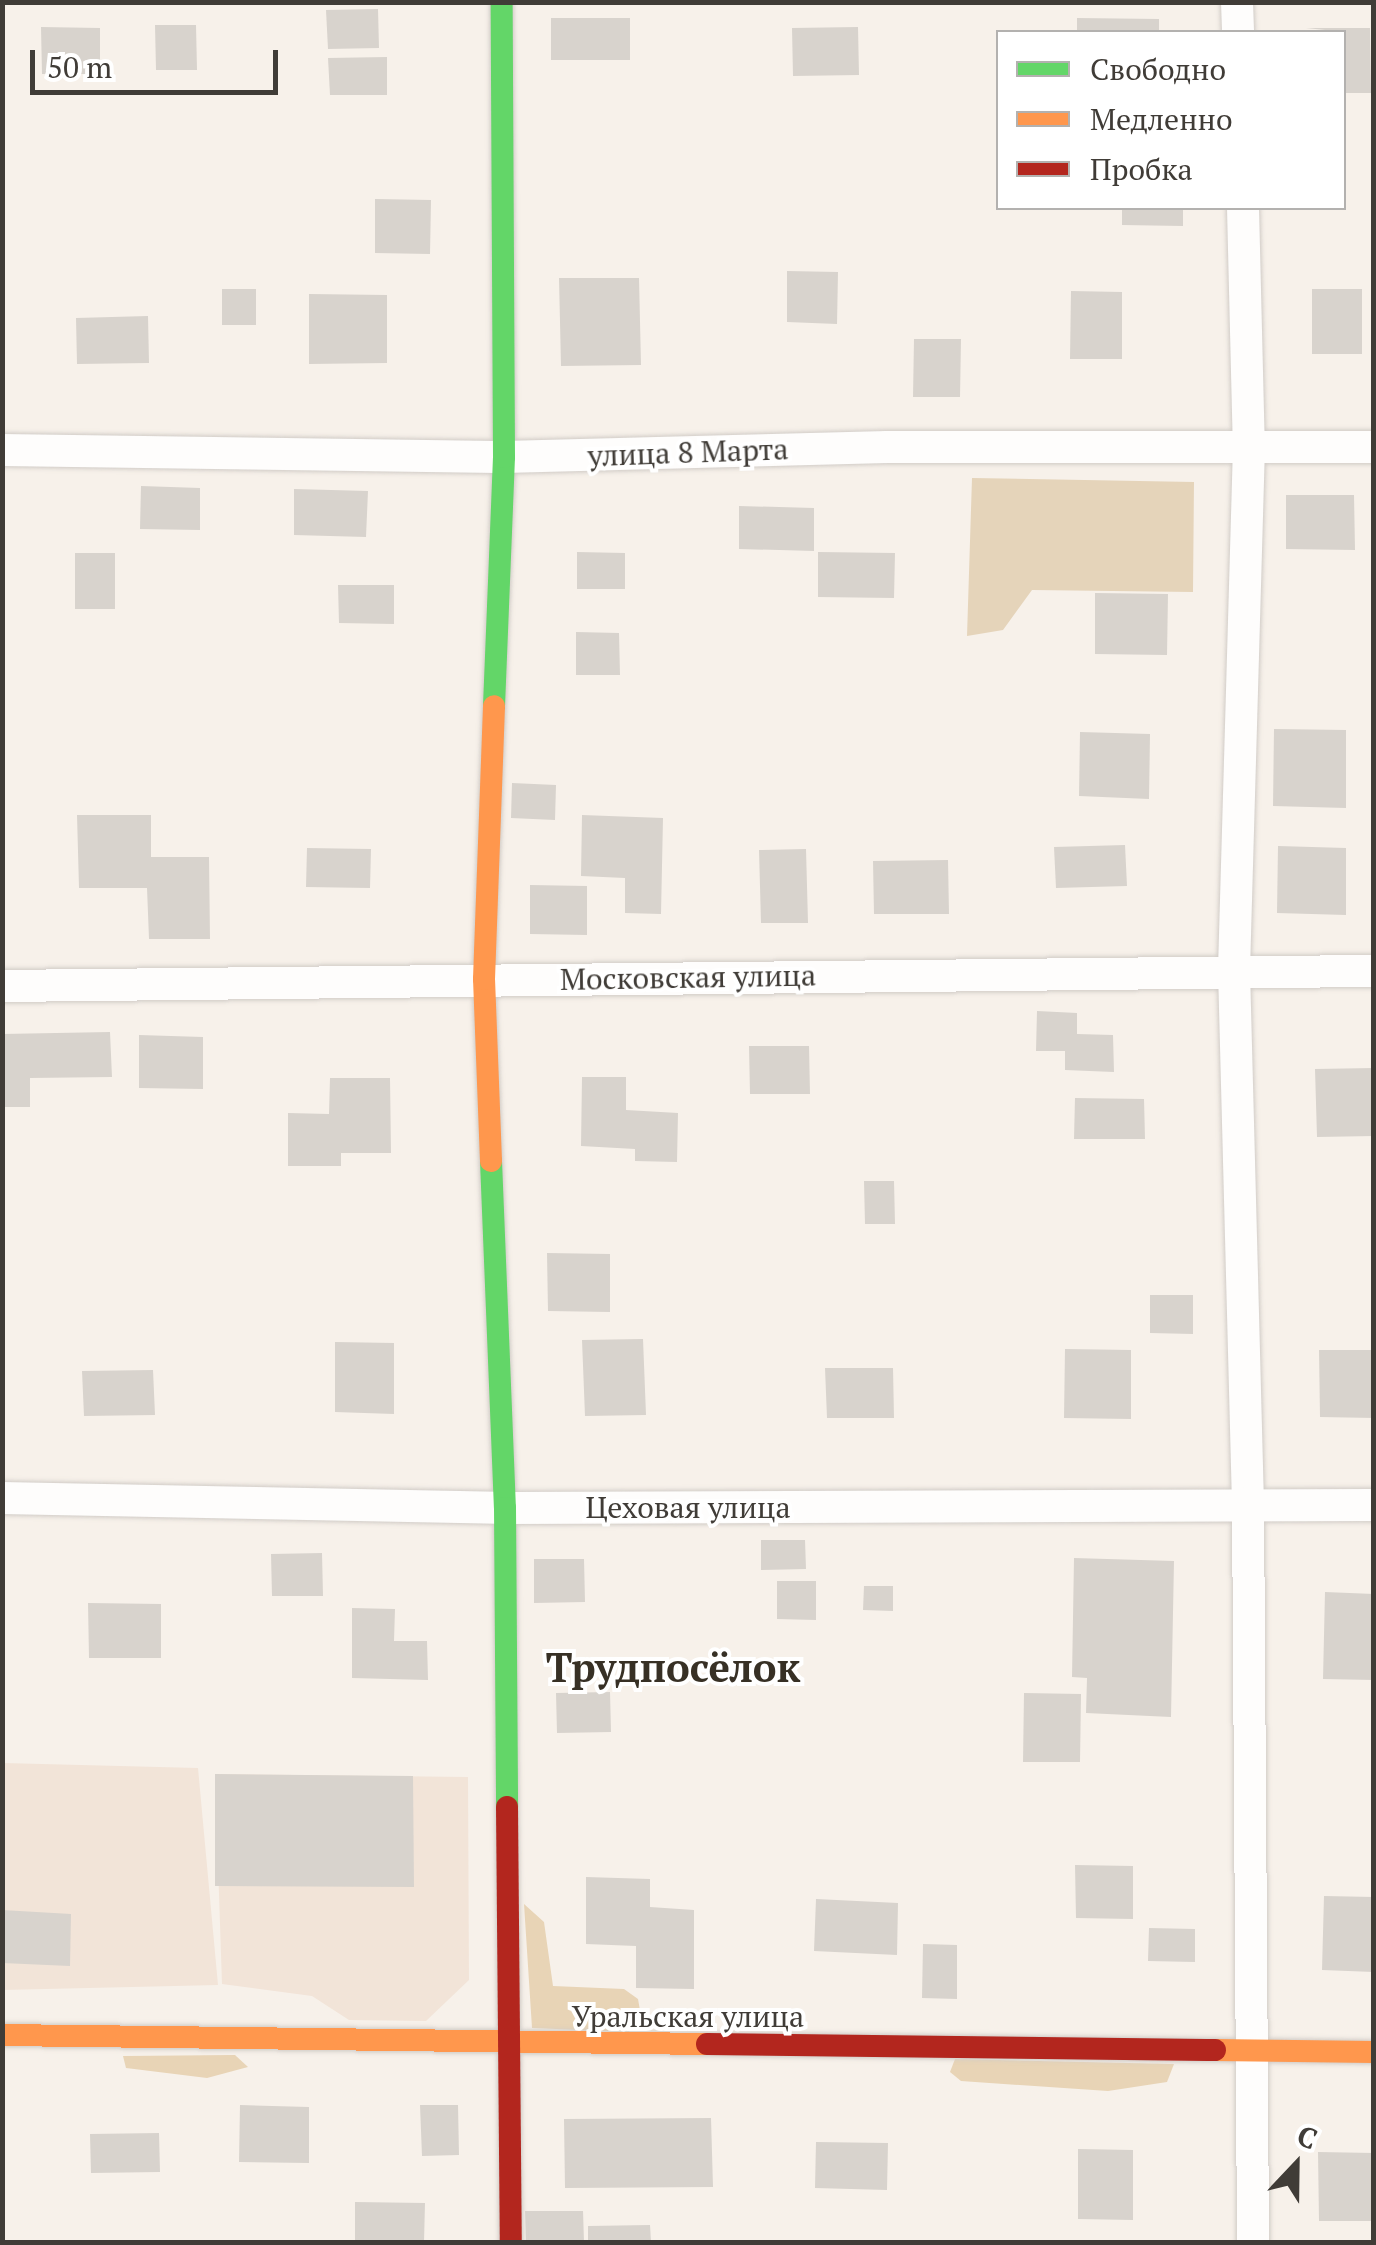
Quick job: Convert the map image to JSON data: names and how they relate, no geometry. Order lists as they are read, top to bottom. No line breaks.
{"streets":{"street":["улица 8 Марта","Московская улица","Цеховая улица","Уральская улица"]},"districts":["Трудпосёлок"],"legend":["Свободно","Медленно","Пробка"],"scale_bar":"50 m","north":"top"}
